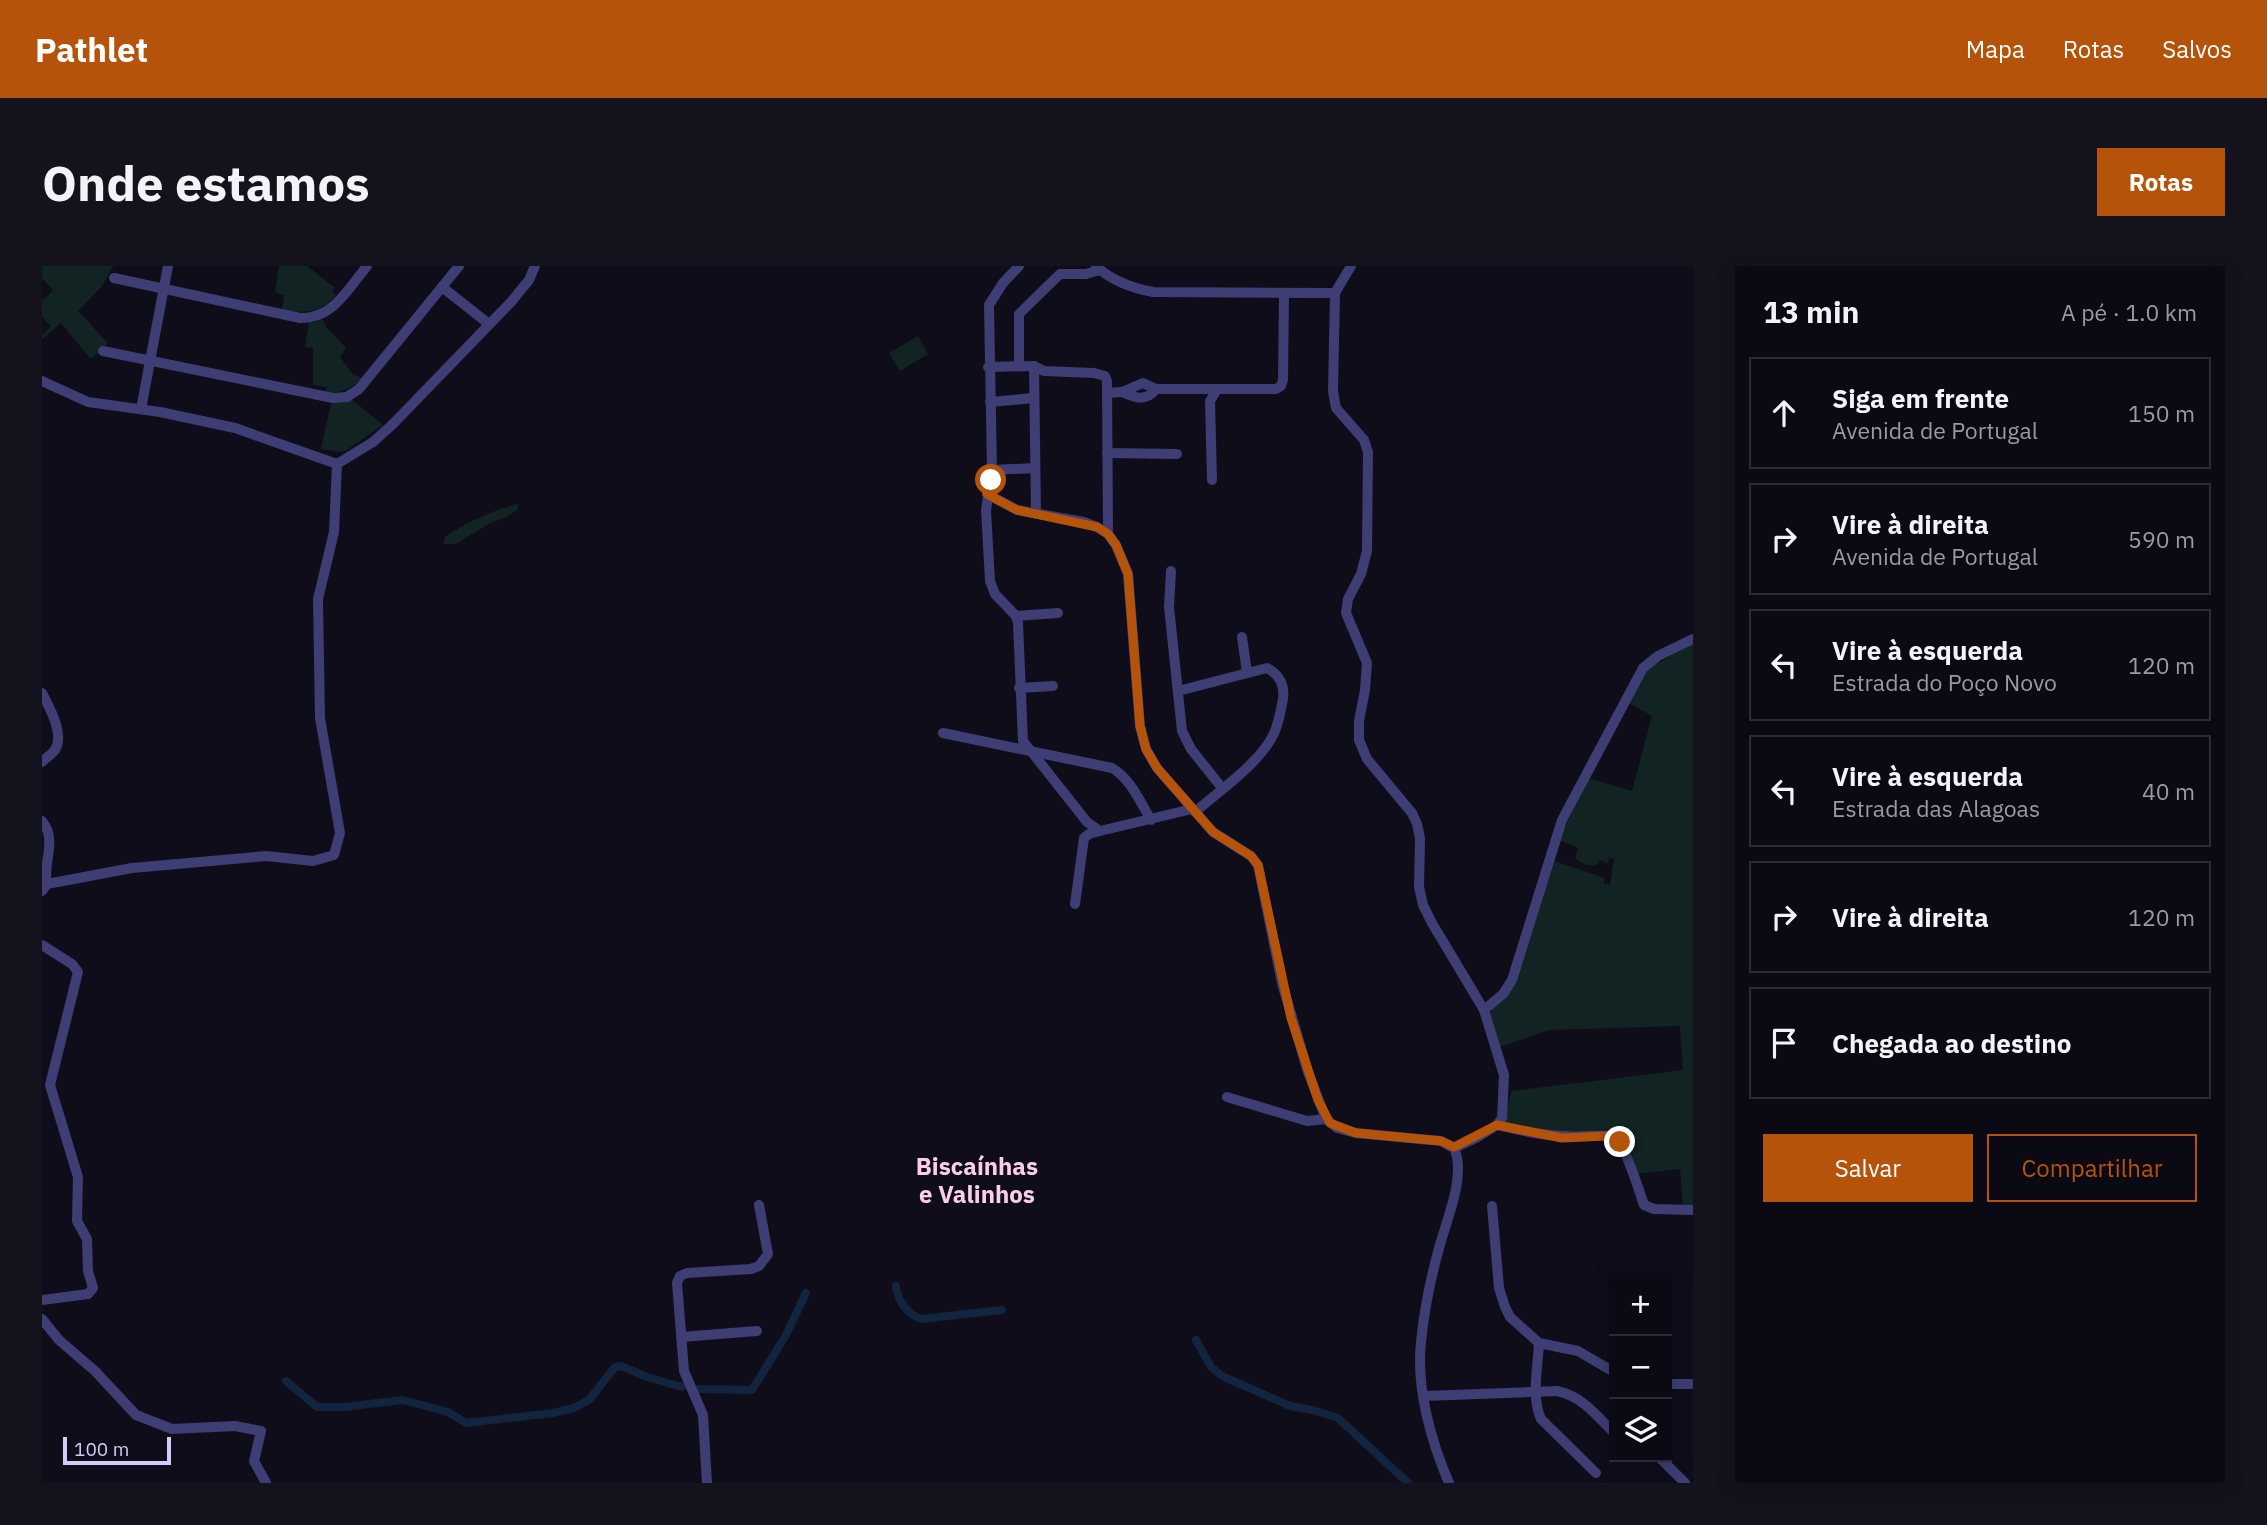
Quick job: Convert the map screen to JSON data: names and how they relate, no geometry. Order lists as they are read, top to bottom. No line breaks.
{"districts":["Biscaínhas e Valinhos"],"scale_bar":"100 m","page":{"header":"Pathlet","nav":["Mapa","Rotas","Salvos"],"buttons":["Rotas",["Salvar","Compartilhar"]],"title":"Onde estamos","heading":["13 min","A pé · 1.0 km"],"list":[["Siga em frente","Avenida de Portugal","150 m"],["Vire à direita","Avenida de Portugal","590 m"],["Vire à esquerda","Estrada do Poço Novo","120 m"],["Vire à esquerda","Estrada das Alagoas","40 m"],["Vire à direita","120 m"],"Chegada ao destino"],"map_buttons":["+","−"],"scale":"100 m"}}
